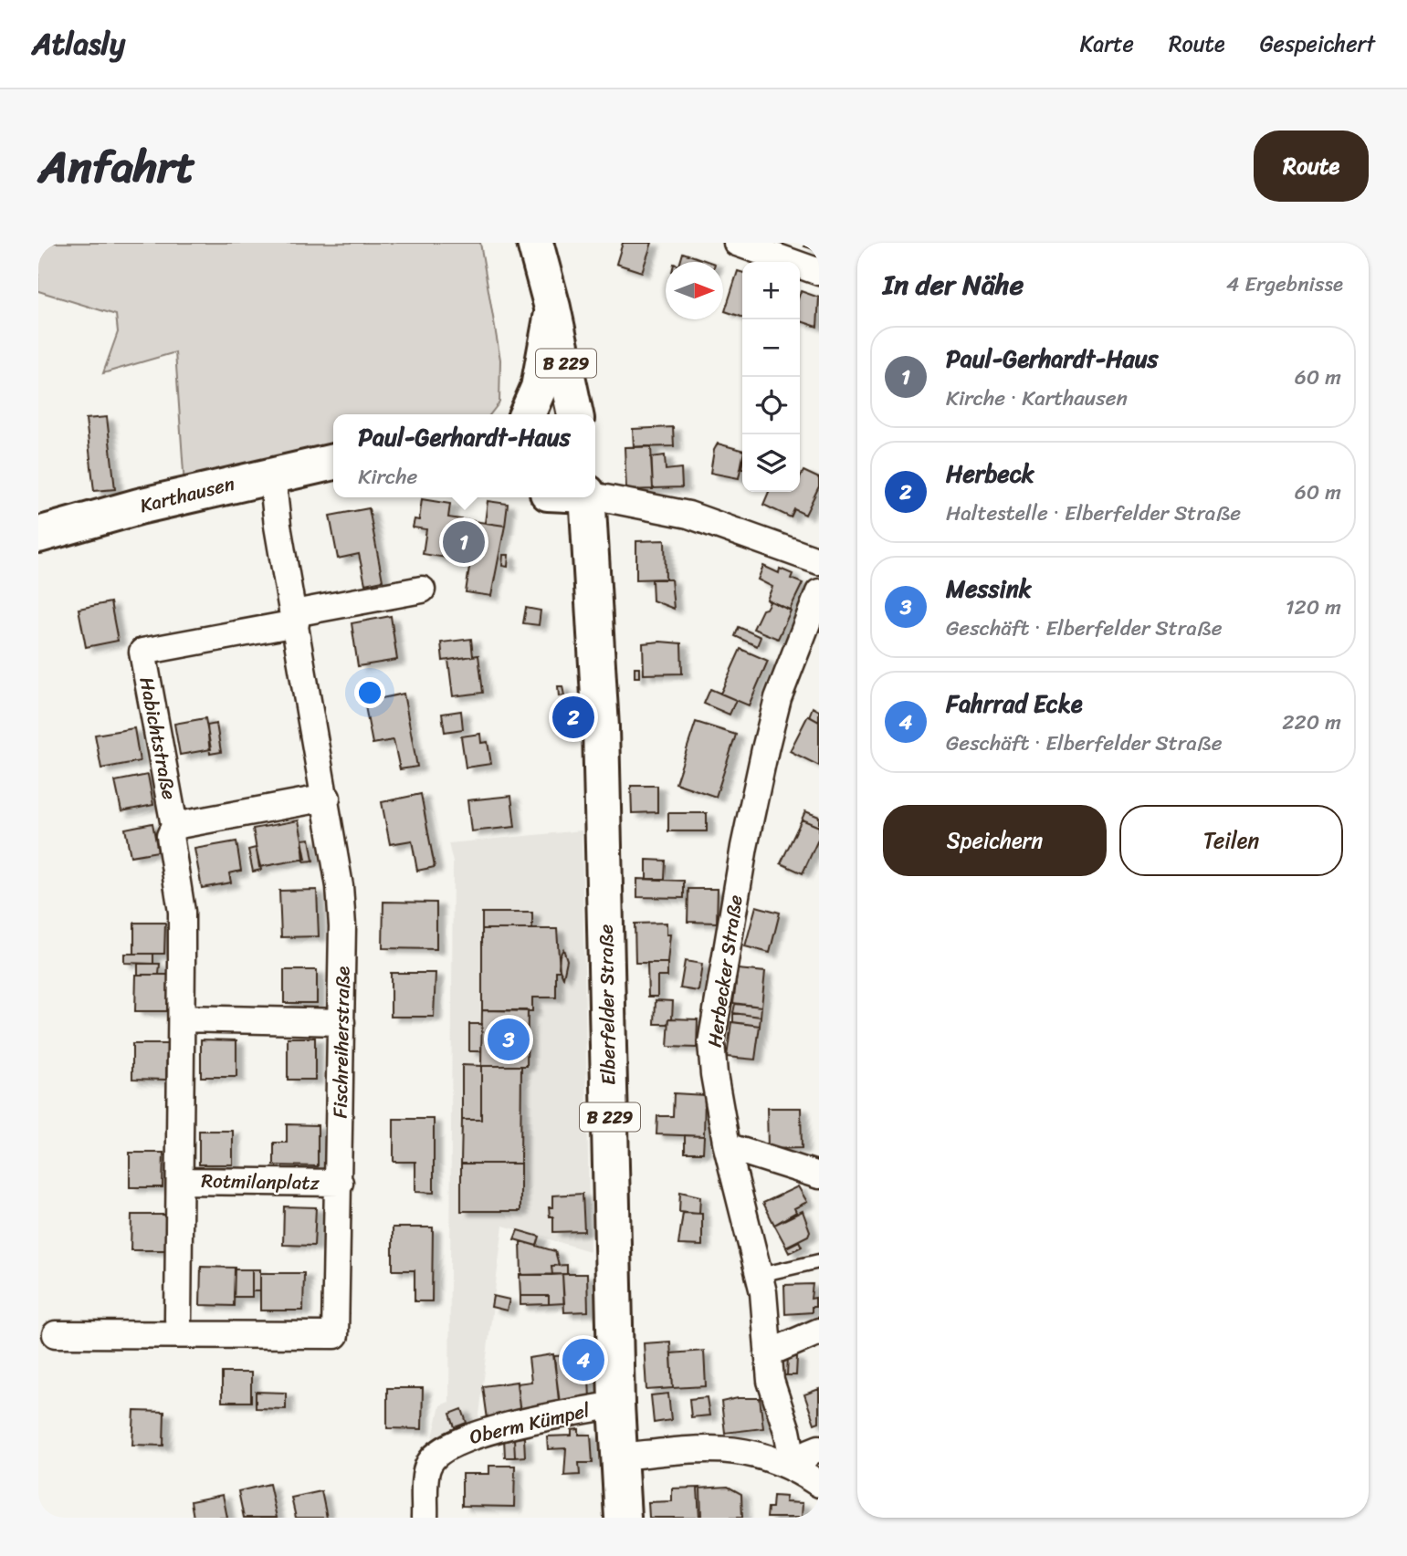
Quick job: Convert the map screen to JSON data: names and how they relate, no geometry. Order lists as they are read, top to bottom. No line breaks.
{"streets":{"main road":["B 229","Karthausen","Elberfelder Straße"],"street":["Habichtstraße","Herbecker Straße","Fischreiherstraße","Rotmilanplatz","Oberm Kümpel"]},"crossings":[["Karthausen","Fischreiherstraße"],["Habichtstraße","Fischreiherstraße"],["Elberfelder Straße","Oberm Kümpel"],["Fischreiherstraße","Rotmilanplatz"]],"north":"right","page":{"header":"Atlasly","nav":["Karte","Route","Gespeichert"],"title":"Anfahrt","buttons":["Route",["Speichern","Teilen"]],"heading":["In der Nähe","4 Ergebnisse"],"map_buttons":["+","−"],"list":[{"mark":"1","name":"Paul-Gerhardt-Haus","note":"Kirche · Karthausen","value":"60 m"},{"mark":"2","name":"Herbeck","note":"Haltestelle · Elberfelder Straße","value":"60 m"},{"mark":"3","name":"Messink","note":"Geschäft · Elberfelder Straße","value":"120 m"},{"mark":"4","name":"Fahrrad Ecke","note":"Geschäft · Elberfelder Straße","value":"220 m"}],"popup":["Paul-Gerhardt-Haus","Kirche"],"pins":["1","2","3","4"]}}
